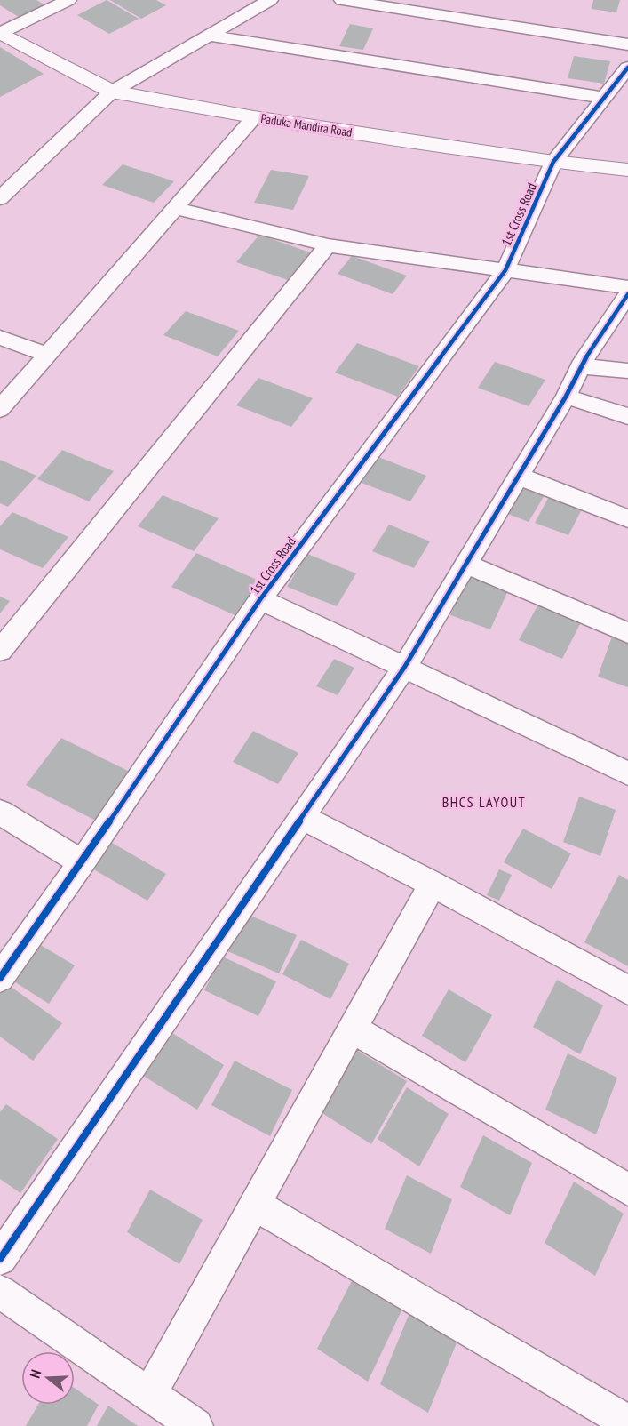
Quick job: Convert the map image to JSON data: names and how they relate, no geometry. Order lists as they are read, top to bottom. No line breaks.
{"streets":{"street":["Paduka Mandira Road","1st Cross Road"]},"crossings":[["Paduka Mandira Road","1st Cross Road"]],"districts":["BHCS LAYOUT"],"north":"left"}
